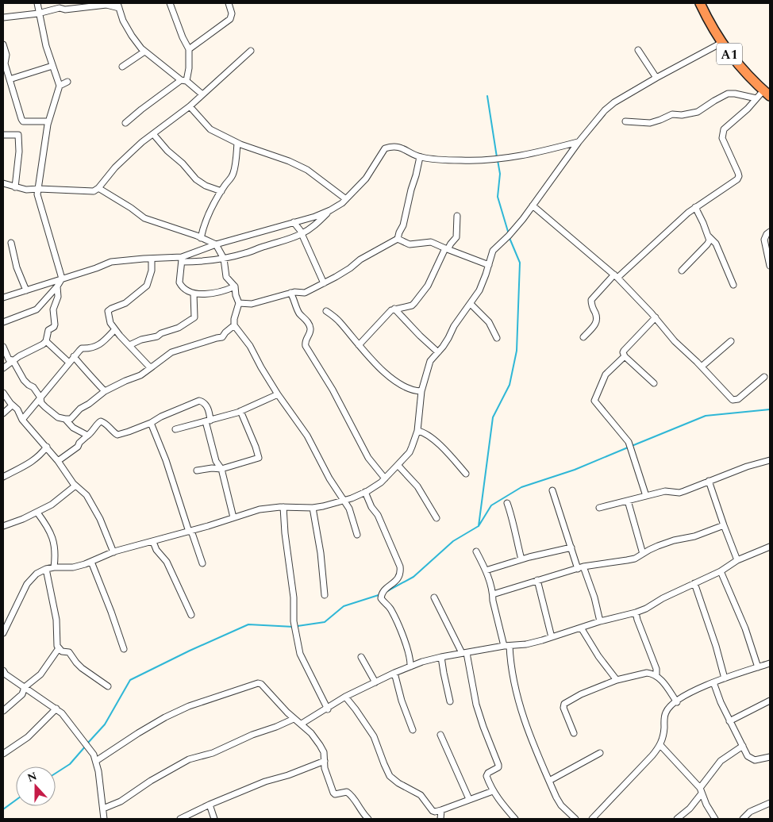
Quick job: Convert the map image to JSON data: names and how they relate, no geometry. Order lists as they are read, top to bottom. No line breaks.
{"streets":{"highway":["A1"]},"north":"top"}
